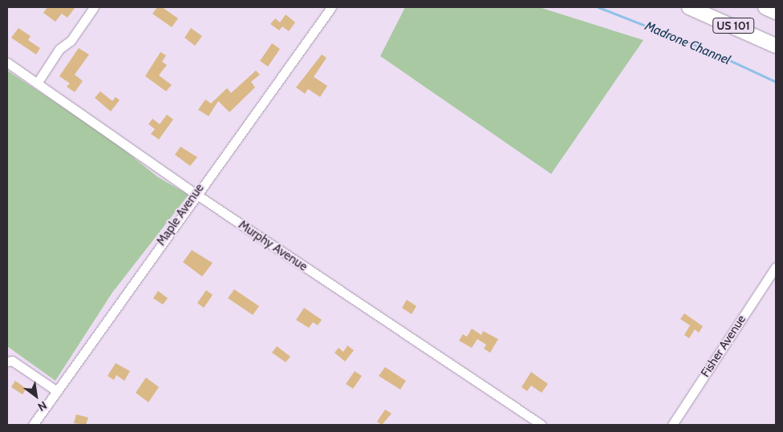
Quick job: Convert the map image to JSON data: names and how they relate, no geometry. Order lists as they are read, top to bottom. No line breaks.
{"streets":{"highway":["US 101"],"street":["Maple Avenue","Murphy Avenue","Fisher Avenue"]},"crossings":[["Maple Avenue","Murphy Avenue"]],"water":["Madrone Channel"],"north":"bottom right"}
